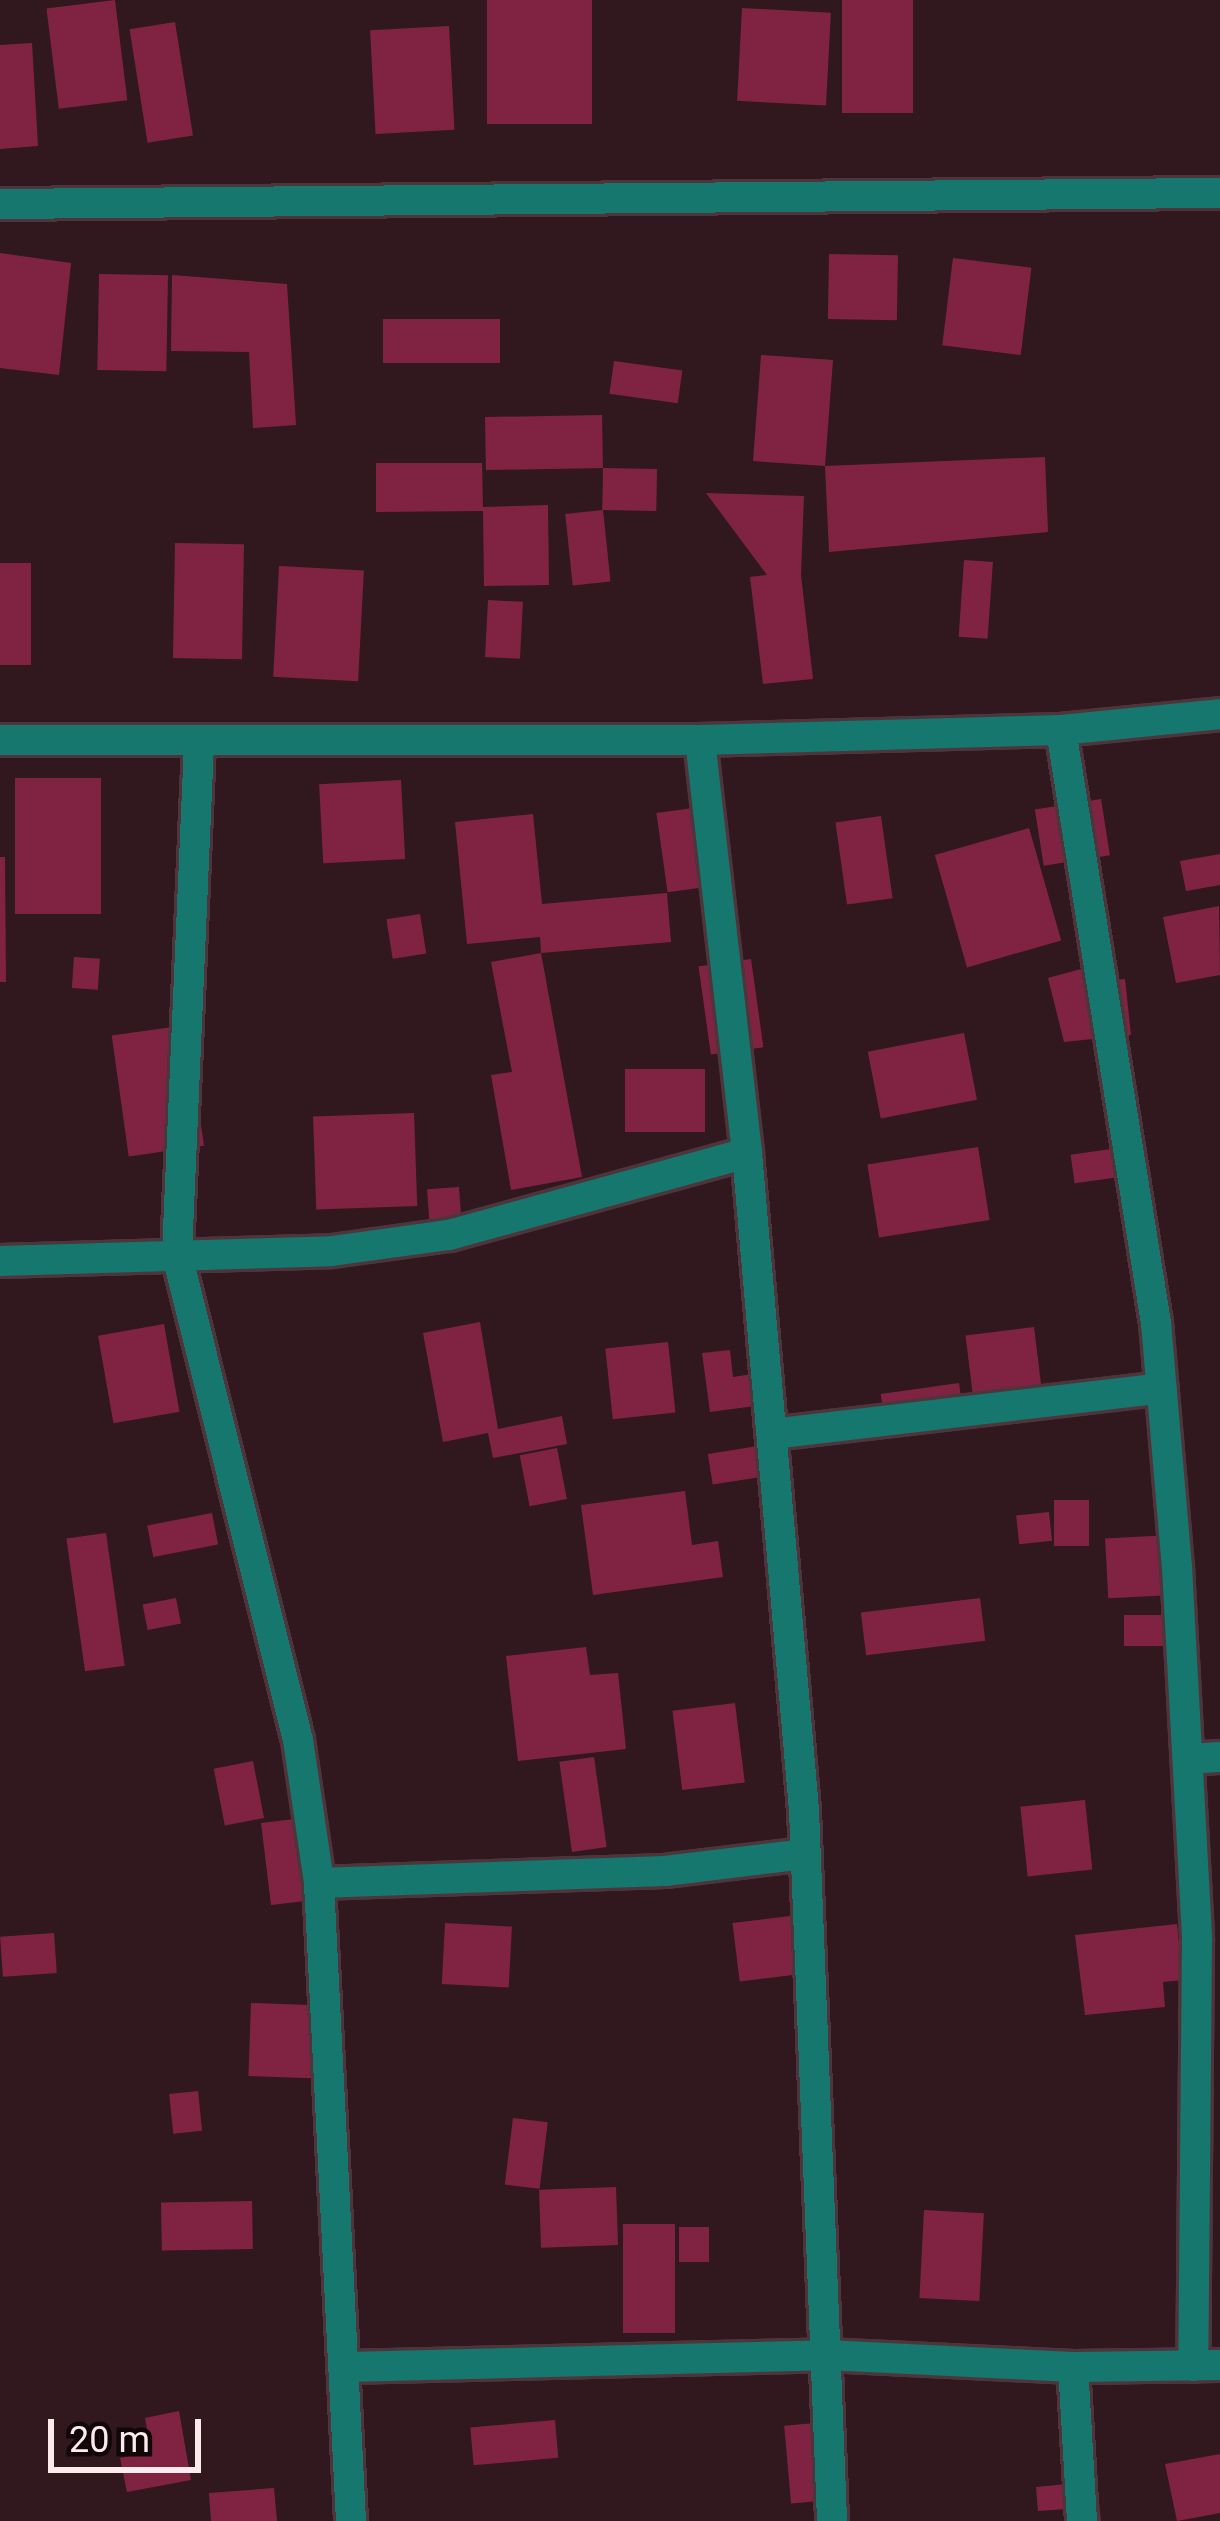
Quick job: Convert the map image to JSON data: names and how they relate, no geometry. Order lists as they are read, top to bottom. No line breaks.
{"scale_bar":"20 m"}
